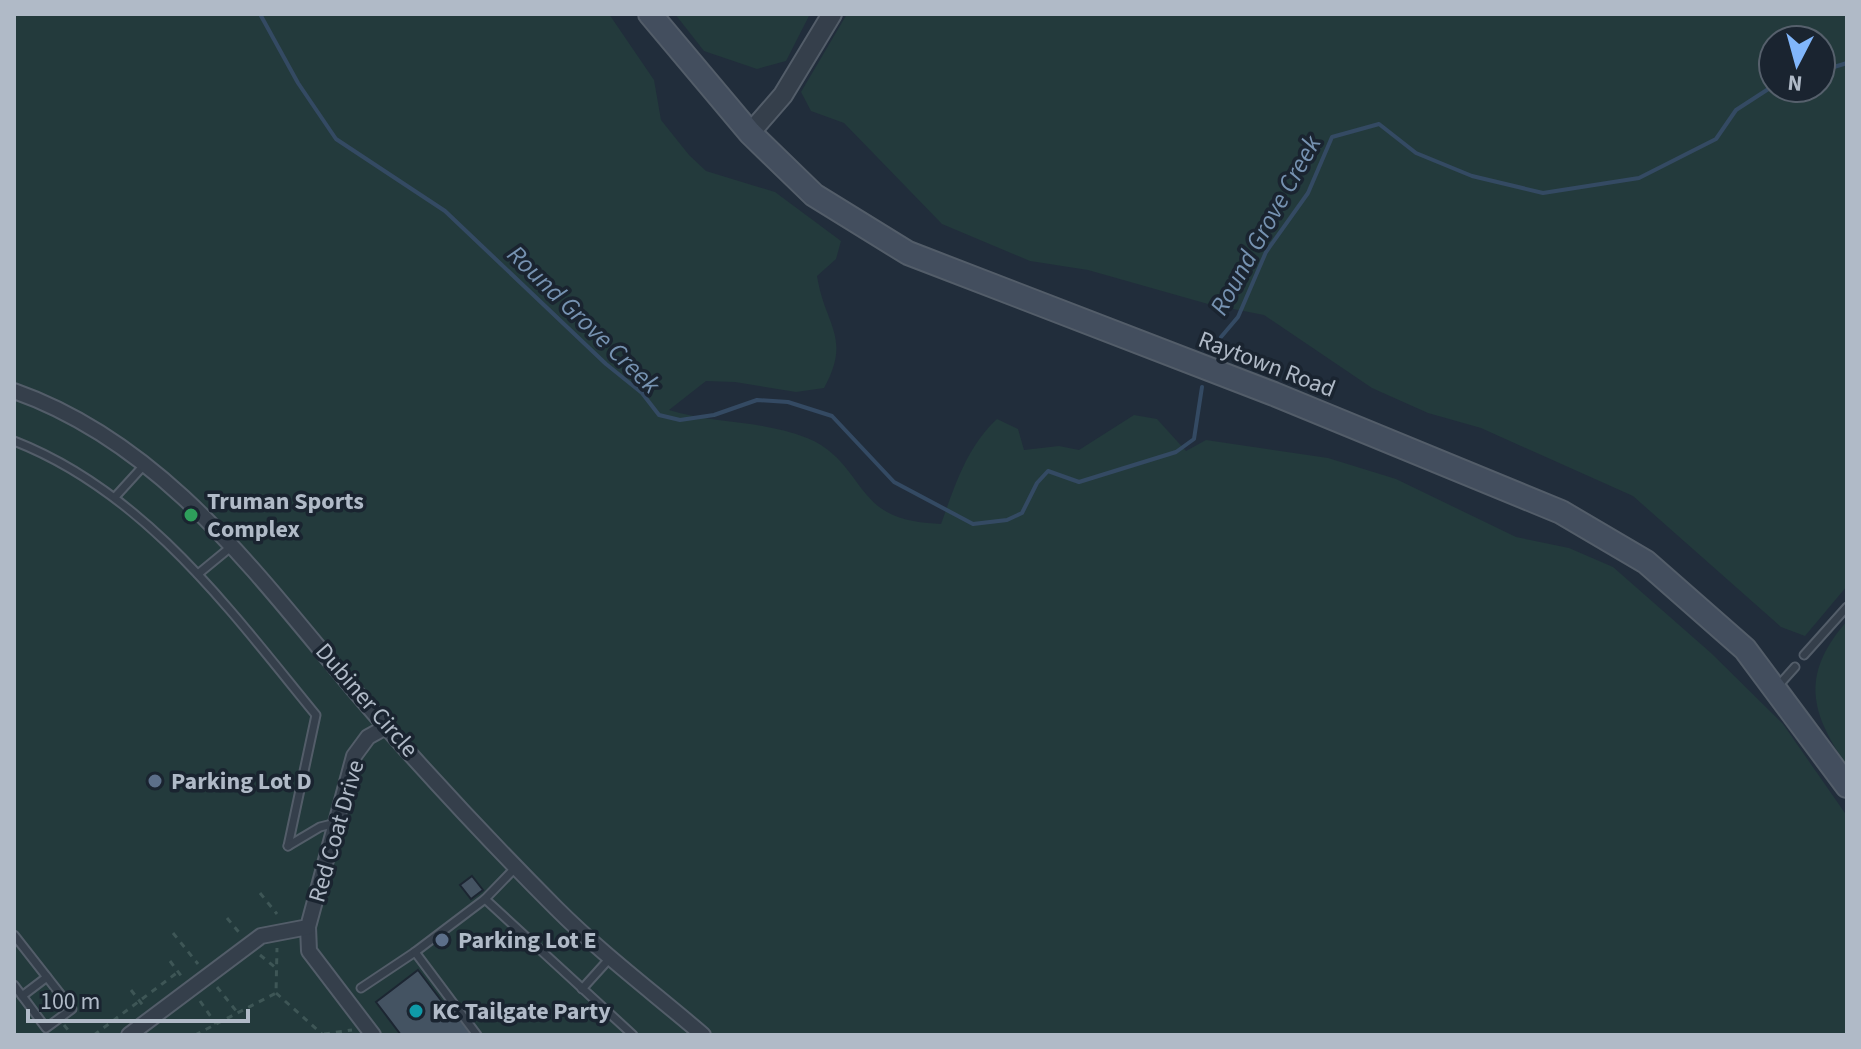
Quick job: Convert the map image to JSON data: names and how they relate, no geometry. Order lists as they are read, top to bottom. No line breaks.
{"streets":{"main road":["Raytown Road"],"street":["Dubiner Circle","Red Coat Drive"]},"crossings":[["Dubiner Circle","Red Coat Drive"]],"water":["Round Grove Creek"],"places":["Truman Sports Complex","Parking Lot D","Parking Lot E","KC Tailgate Party"],"scale_bar":"100 m","north":"bottom"}
